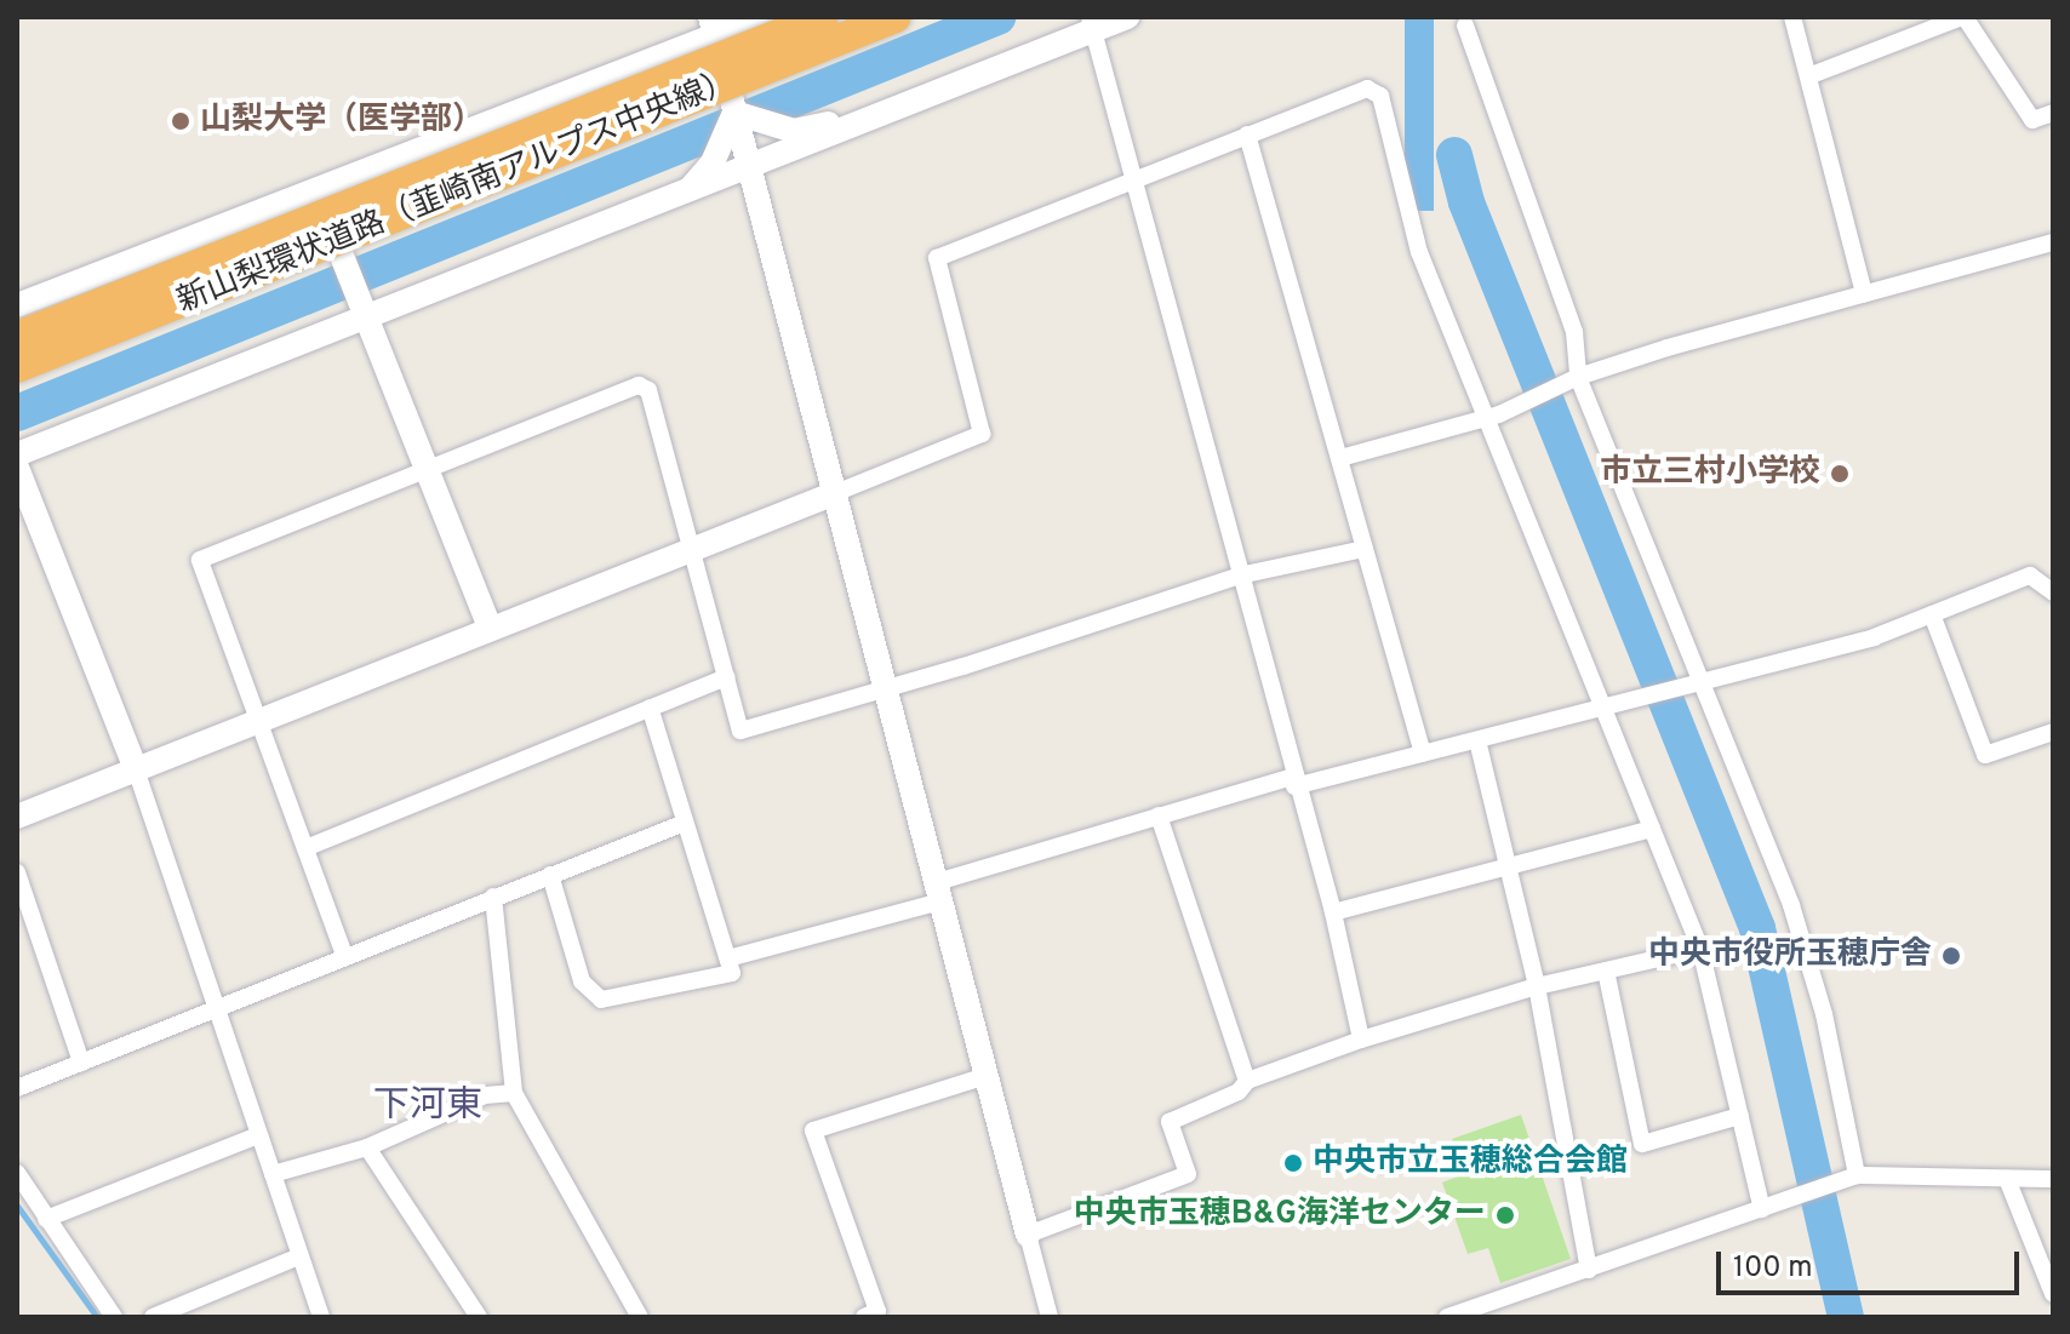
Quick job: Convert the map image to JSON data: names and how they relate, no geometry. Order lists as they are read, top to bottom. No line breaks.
{"streets":{"highway":["新山梨環状道路（韮崎南アルプス中央線）"]},"districts":["下河東"],"places":["山梨大学（医学部）","市立三村小学校","中央市役所玉穂庁舎","中央市立玉穂総合会館","中央市玉穂B&G海洋センター"],"scale_bar":"100 m"}
